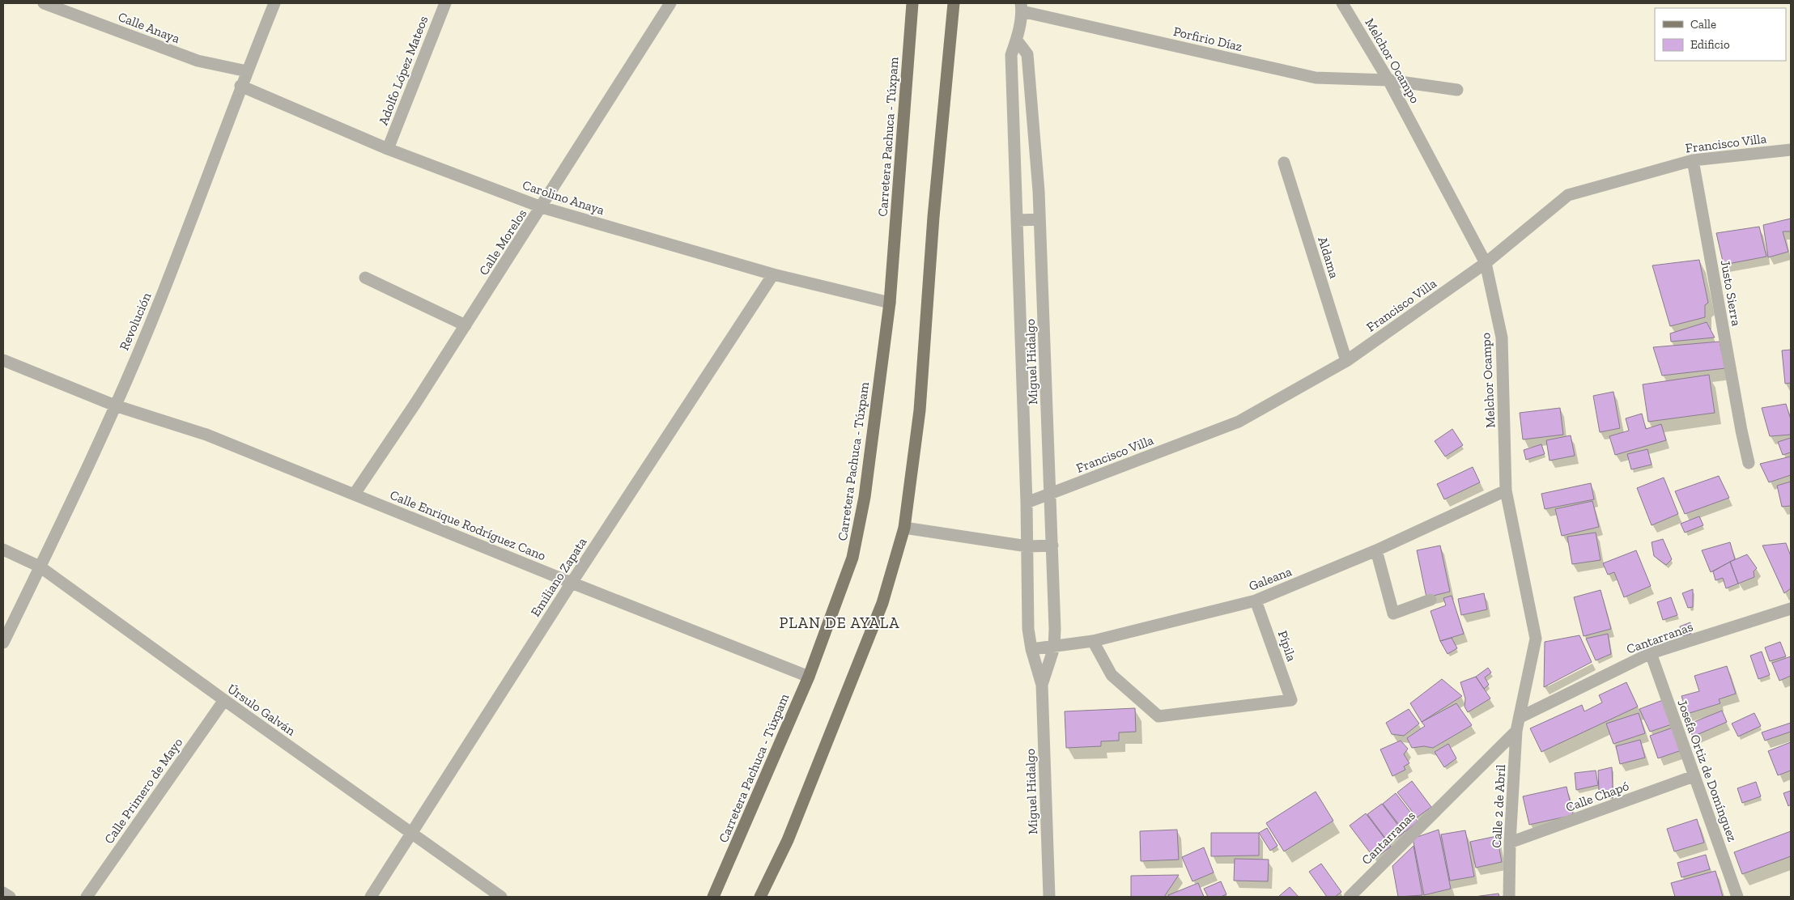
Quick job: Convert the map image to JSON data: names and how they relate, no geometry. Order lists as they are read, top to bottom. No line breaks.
{"streets":{"main road":["Carretera Pachuca - Túxpam"],"street":["Calle Anaya","Porfirio Díaz","Melchor Ocampo","Adolfo López Mateos","Francisco Villa","Carolino Anaya","Calle Morelos","Aldama","Justo Sierra","Revolución","Miguel Hidalgo","Calle Enrique Rodríguez Cano","Emiliano Zapata","Galeana","Cantarranas","Pípila","Úrsulo Galván","Josefa Ortiz de Domínguez","Calle Primero de Mayo","Calle Chapó","Calle 2 de Abril"]},"crossings":[["Calle Anaya","Revolución"],["Porfirio Díaz","Melchor Ocampo"],["Porfirio Díaz","Miguel Hidalgo"],["Melchor Ocampo","Francisco Villa"],["Melchor Ocampo","Galeana"],["Melchor Ocampo","Cantarranas"],["Melchor Ocampo","Calle 2 de Abril"],["Adolfo López Mateos","Carolino Anaya"],["Carretera Pachuca - Túxpam","Carolino Anaya"],["Carretera Pachuca - Túxpam","Calle Enrique Rodríguez Cano"],["Francisco Villa","Aldama"],["Francisco Villa","Justo Sierra"],["Francisco Villa","Miguel Hidalgo"],["Carolino Anaya","Calle Morelos"],["Carolino Anaya","Revolución"],["Carolino Anaya","Emiliano Zapata"],["Calle Morelos","Calle Enrique Rodríguez Cano"],["Revolución","Calle Enrique Rodríguez Cano"],["Revolución","Úrsulo Galván"],["Miguel Hidalgo","Galeana"],["Calle Enrique Rodríguez Cano","Emiliano Zapata"],["Emiliano Zapata","Úrsulo Galván"],["Galeana","Pípila"],["Cantarranas","Josefa Ortiz de Domínguez"],["Cantarranas","Calle 2 de Abril"],["Úrsulo Galván","Calle Primero de Mayo"],["Josefa Ortiz de Domínguez","Calle Chapó"],["Calle Chapó","Calle 2 de Abril"]],"districts":["PLAN DE AYALA"],"legend":["Calle","Edificio"]}
